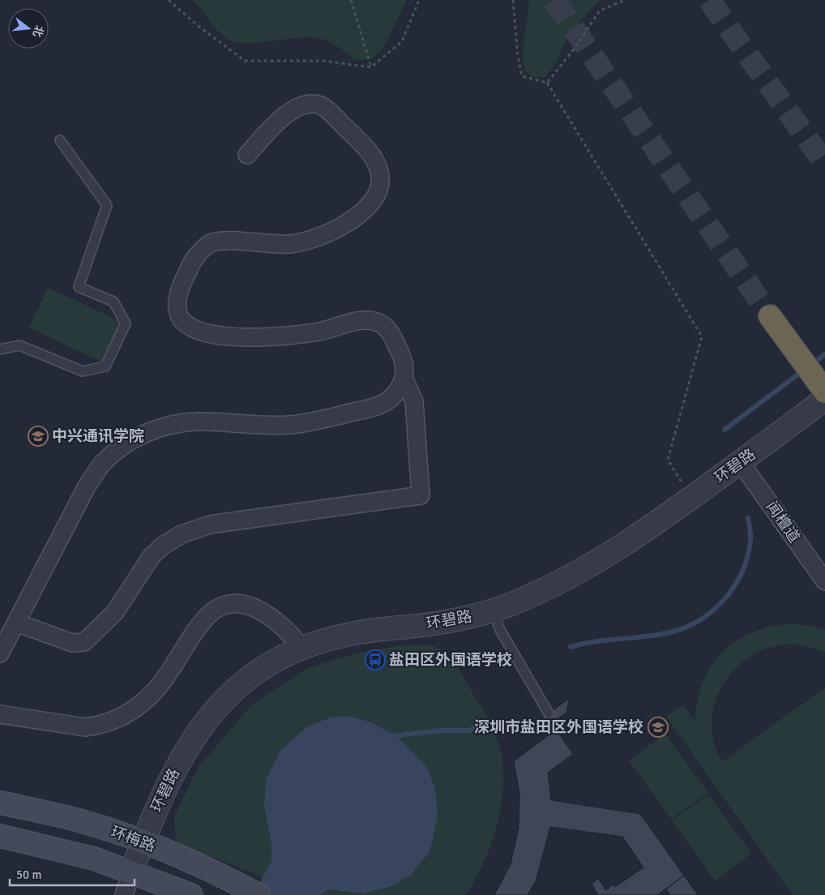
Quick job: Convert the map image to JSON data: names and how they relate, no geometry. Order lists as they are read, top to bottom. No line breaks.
{"streets":{"main road":["环梅路"],"street":["环碧路","闻檀道"]},"crossings":[["环碧路","闻檀道"],["环碧路","环梅路"]],"places":{"school or university":["中兴通讯学院","深圳市盐田区外国语学校"],"bus stop":["盐田区外国语学校"]},"scale_bar":"50 m","north":"right"}
